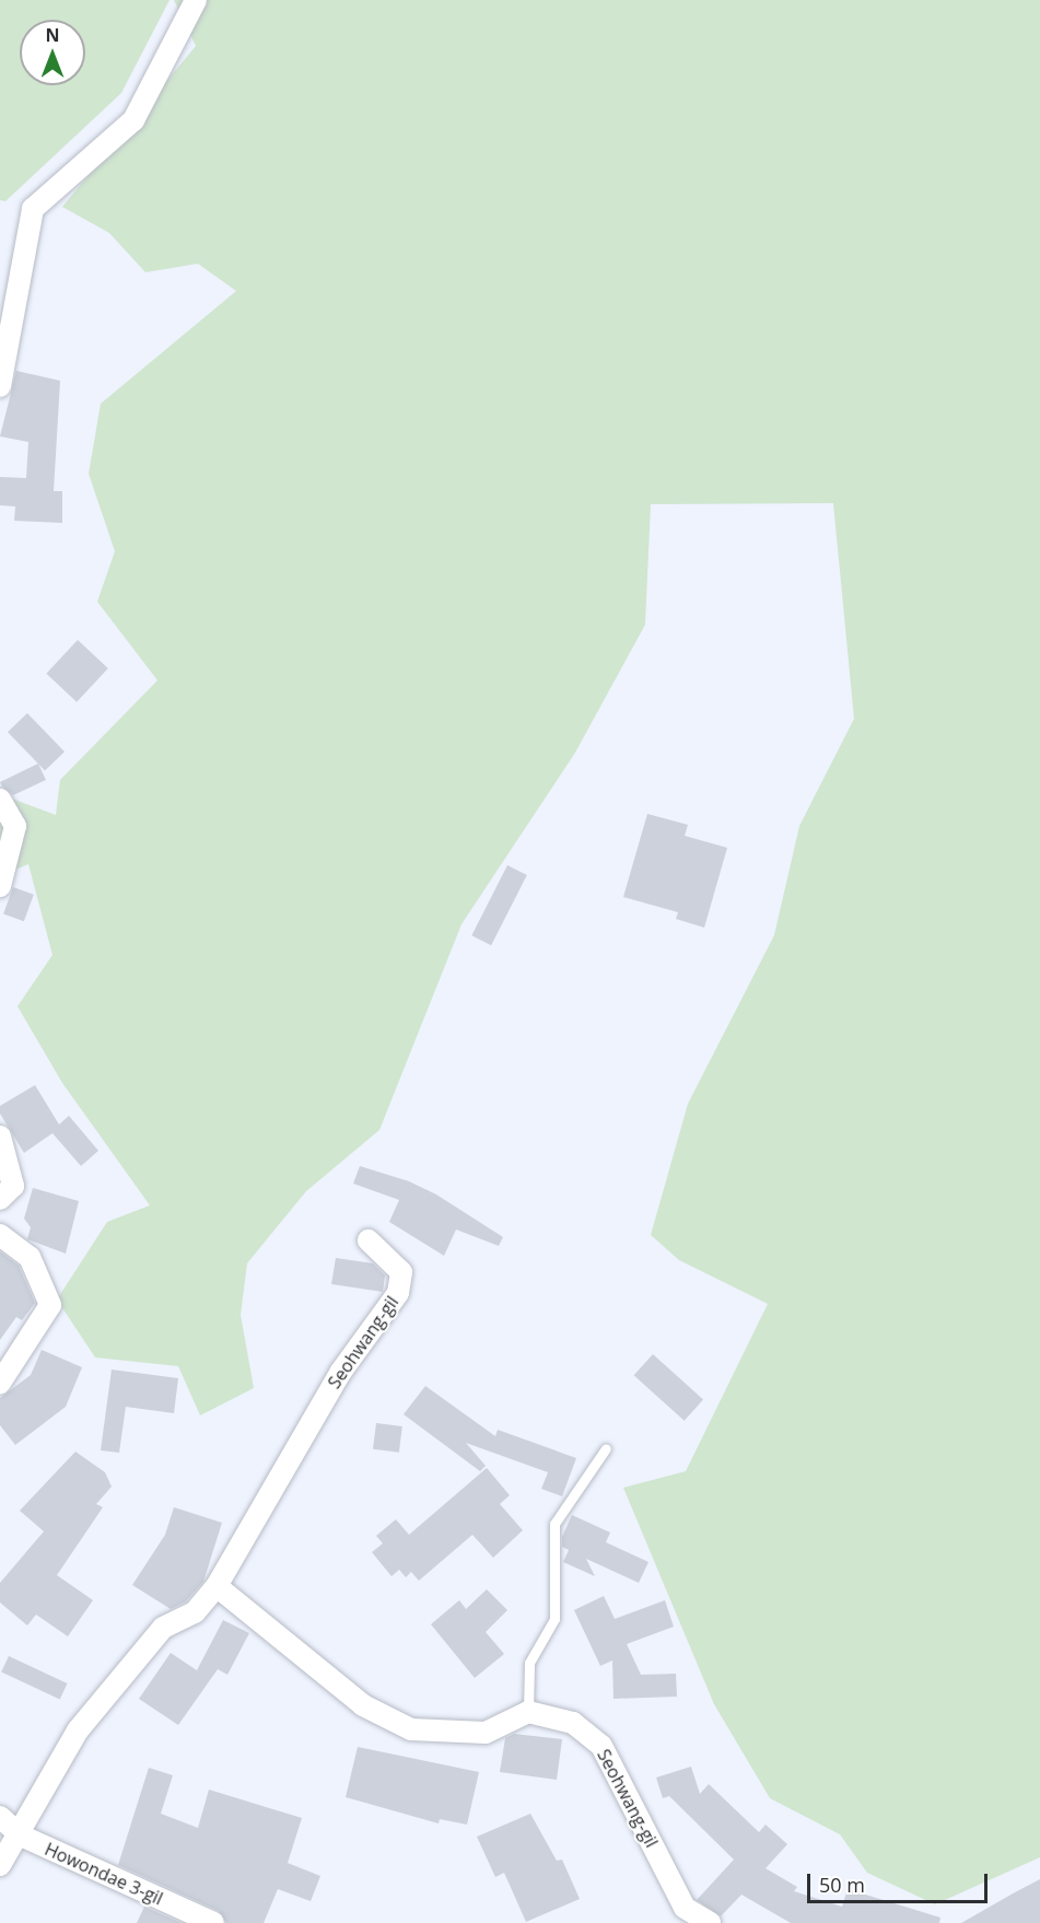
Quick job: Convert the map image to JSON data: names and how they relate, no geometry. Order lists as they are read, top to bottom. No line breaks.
{"streets":{"street":["Seohwang-gil","Howondae 3-gil"]},"crossings":[["Seohwang-gil","Howondae 3-gil"]],"scale_bar":"50 m","north":"top"}
